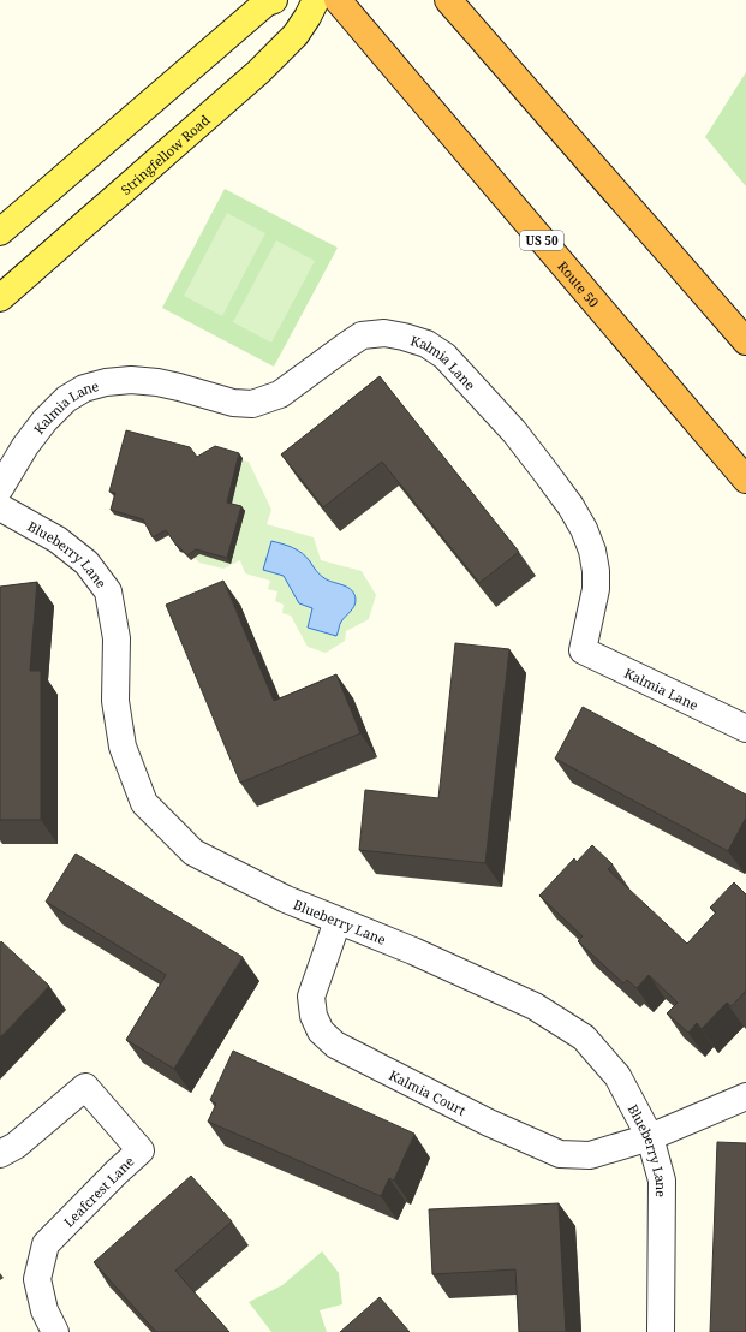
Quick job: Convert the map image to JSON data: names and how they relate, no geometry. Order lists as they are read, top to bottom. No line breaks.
{"streets":{"highway":["US 50","Route 50"],"main road":["Stringfellow Road"],"street":["Kalmia Lane","Blueberry Lane","Kalmia Court","Leafcrest Lane"]},"crossings":[["Blueberry Lane","Kalmia Court"]]}
